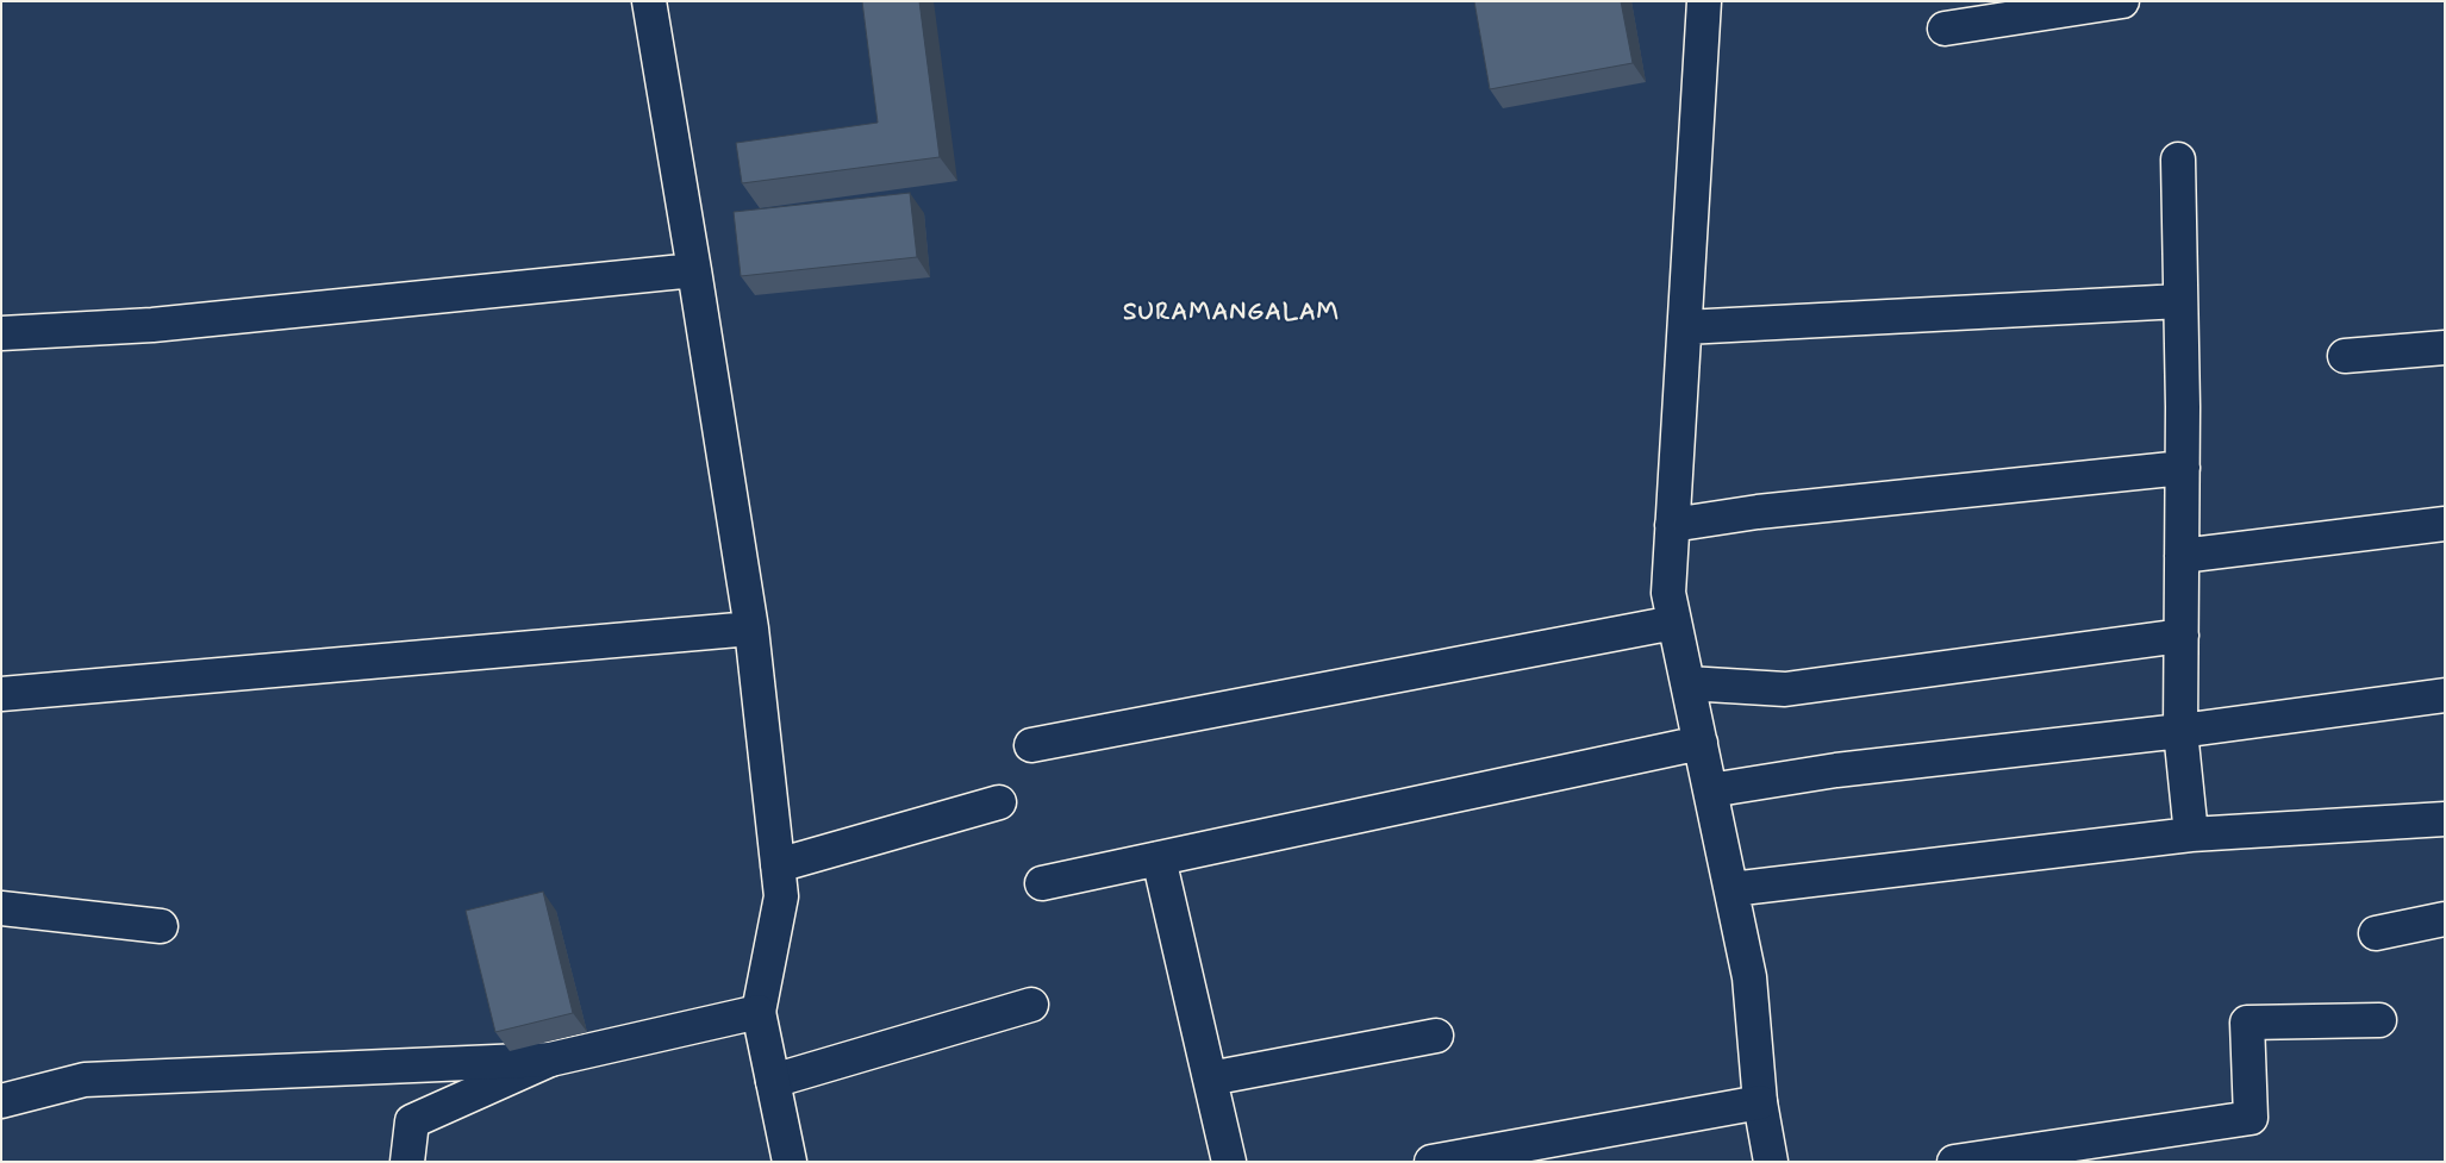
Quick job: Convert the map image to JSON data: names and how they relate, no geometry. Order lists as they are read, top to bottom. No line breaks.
{"districts":["SURAMANGALAM"]}
